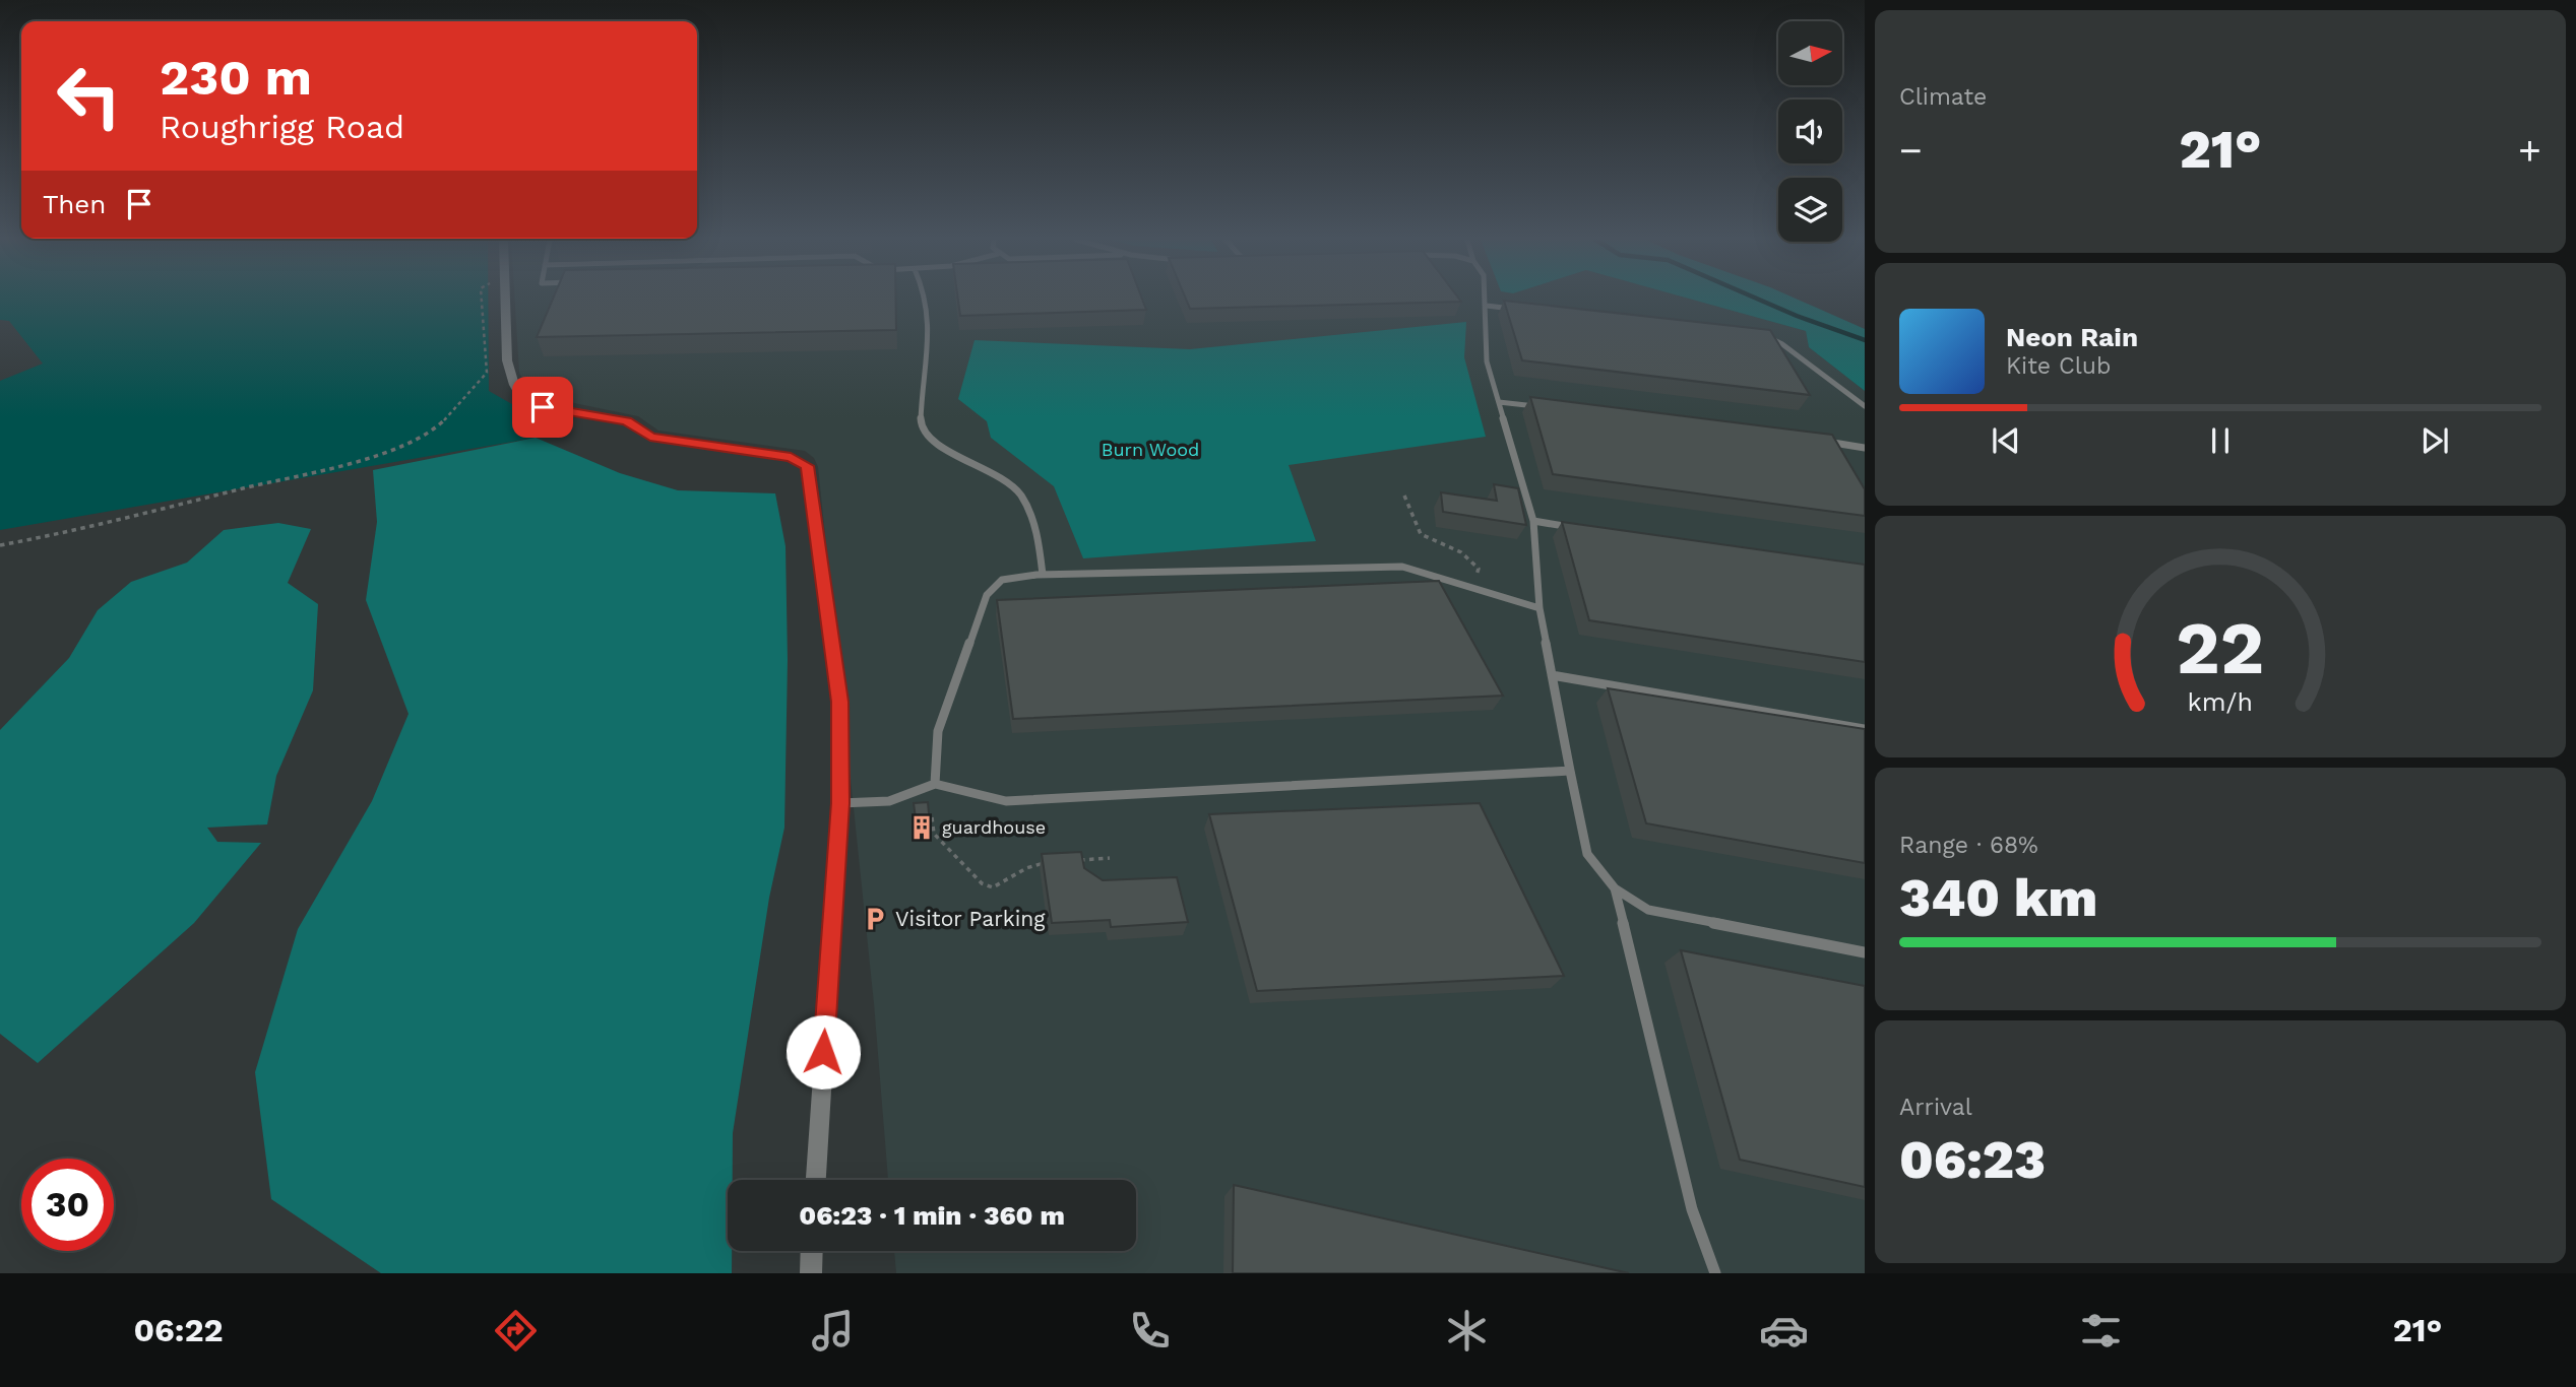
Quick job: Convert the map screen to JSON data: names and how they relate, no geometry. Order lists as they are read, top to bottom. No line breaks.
{"parks":["Burn Wood"],"places":{"building":["guardhouse"],"parking":["Visitor Parking"]},"north":"right","page":{"tile":["Climate",["Range · 68%","340 km"],["Arrival","06:23"]],"turn":["230 m","Roughrigg Road"],"heat":["−","21°","+"],"then":"Then","song":["Neon Rain","Kite Club"],"limit":"30","trip":"06:23 · 1 min · 360 m","tabs":["06:22","21°"],"gauge":["22","km/h"]}}
